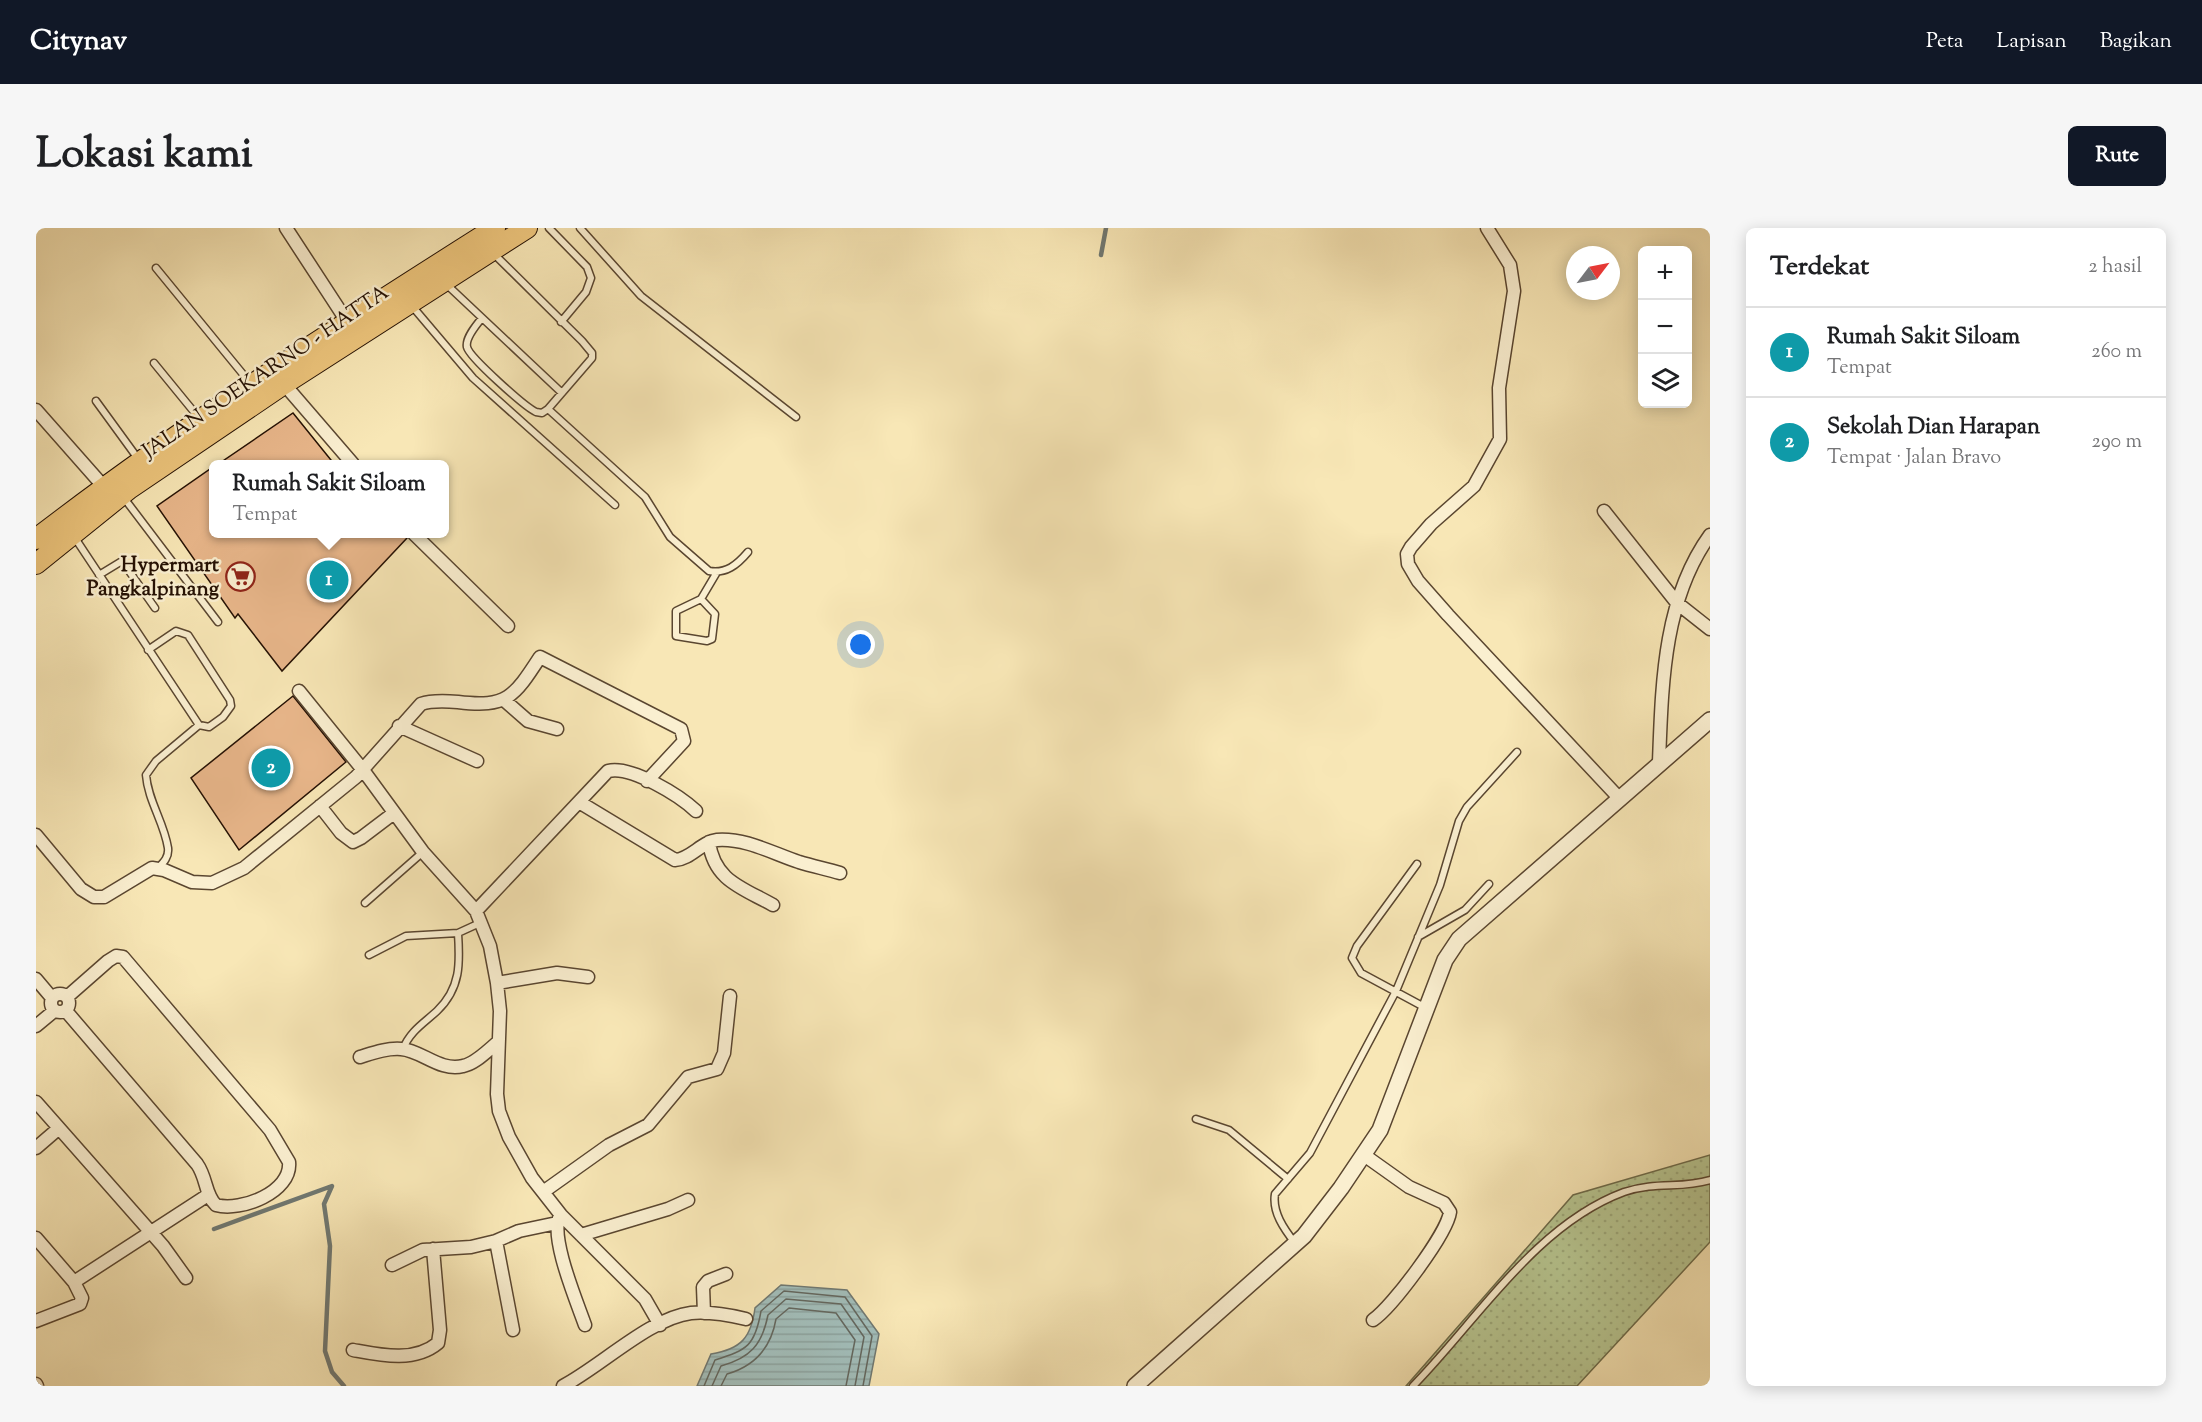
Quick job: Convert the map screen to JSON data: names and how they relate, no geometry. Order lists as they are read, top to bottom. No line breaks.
{"streets":{"highway":["JALAN SOEKARNO - HATTA"]},"places":{"supermarket":["Hypermart Pangkalpinang"]},"north":"top right","page":{"header":"Citynav","nav":["Peta","Lapisan","Bagikan"],"title":"Lokasi kami","buttons":"Rute","heading":["Terdekat","2 hasil"],"map_buttons":["+","−"],"list":[{"mark":"1","name":"Rumah Sakit Siloam","note":"Tempat","value":"260 m"},{"mark":"2","name":"Sekolah Dian Harapan","note":"Tempat · Jalan Bravo","value":"290 m"}],"popup":["Rumah Sakit Siloam","Tempat"],"pins":["1","2"]}}
